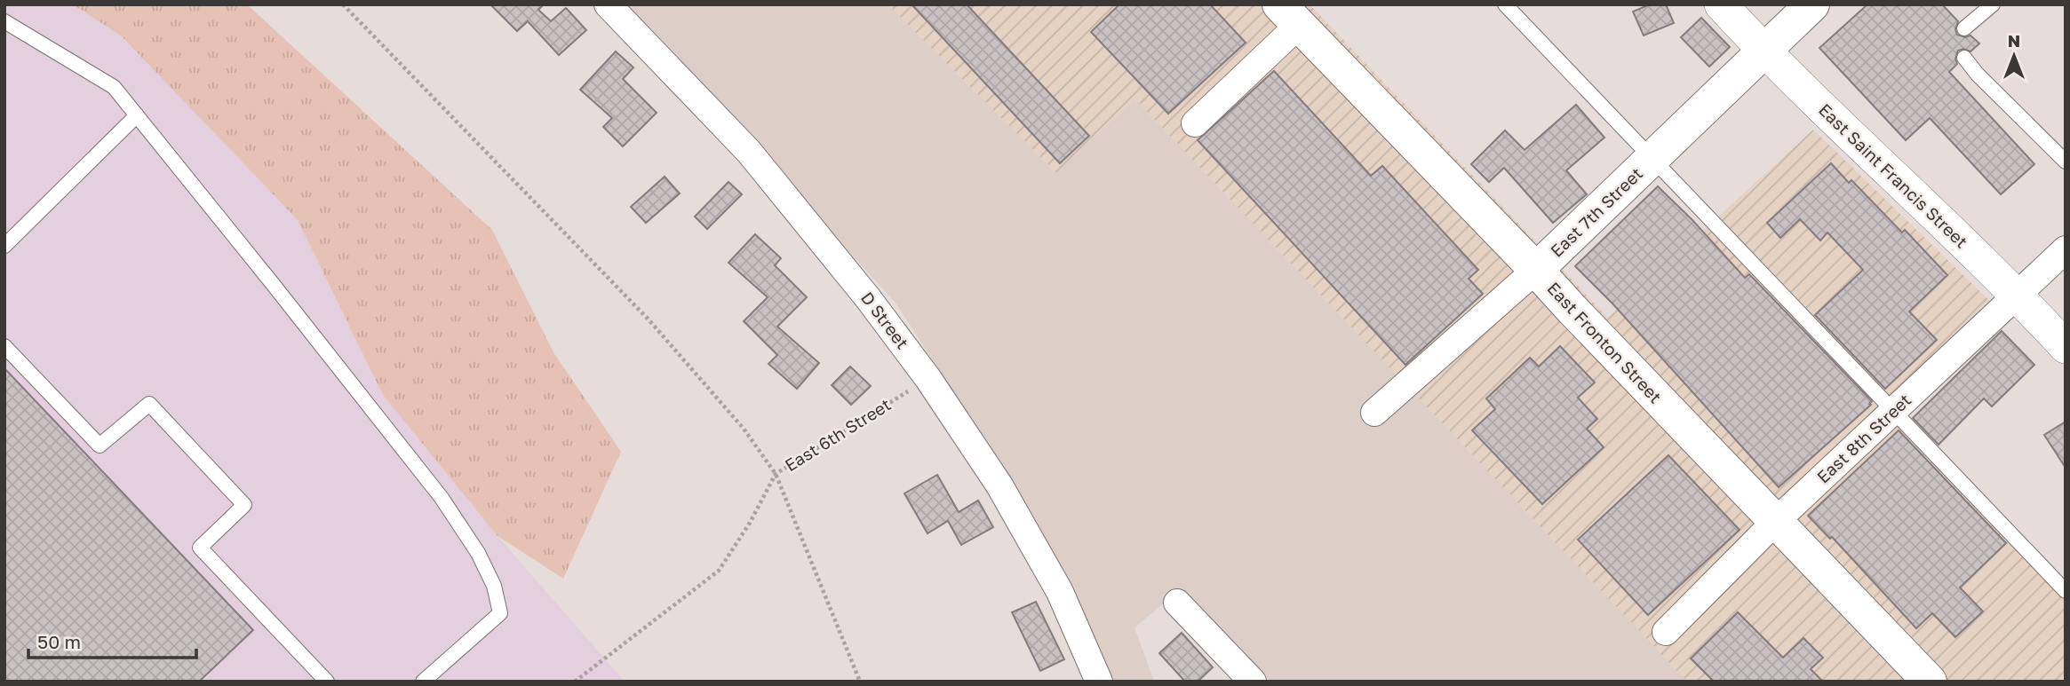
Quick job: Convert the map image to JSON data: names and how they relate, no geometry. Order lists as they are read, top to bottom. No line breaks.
{"streets":{"main road":["East 7th Street","East Fronton Street"],"street":["East Saint Francis Street","D Street","East 8th Street"],"path":["East 6th Street"]},"crossings":[["East Saint Francis Street","East 7th Street"],["East Saint Francis Street","East 8th Street"],["East 7th Street","East Fronton Street"],["D Street","East 6th Street"],["East Fronton Street","East 8th Street"]],"scale_bar":"50 m","north":"top"}
